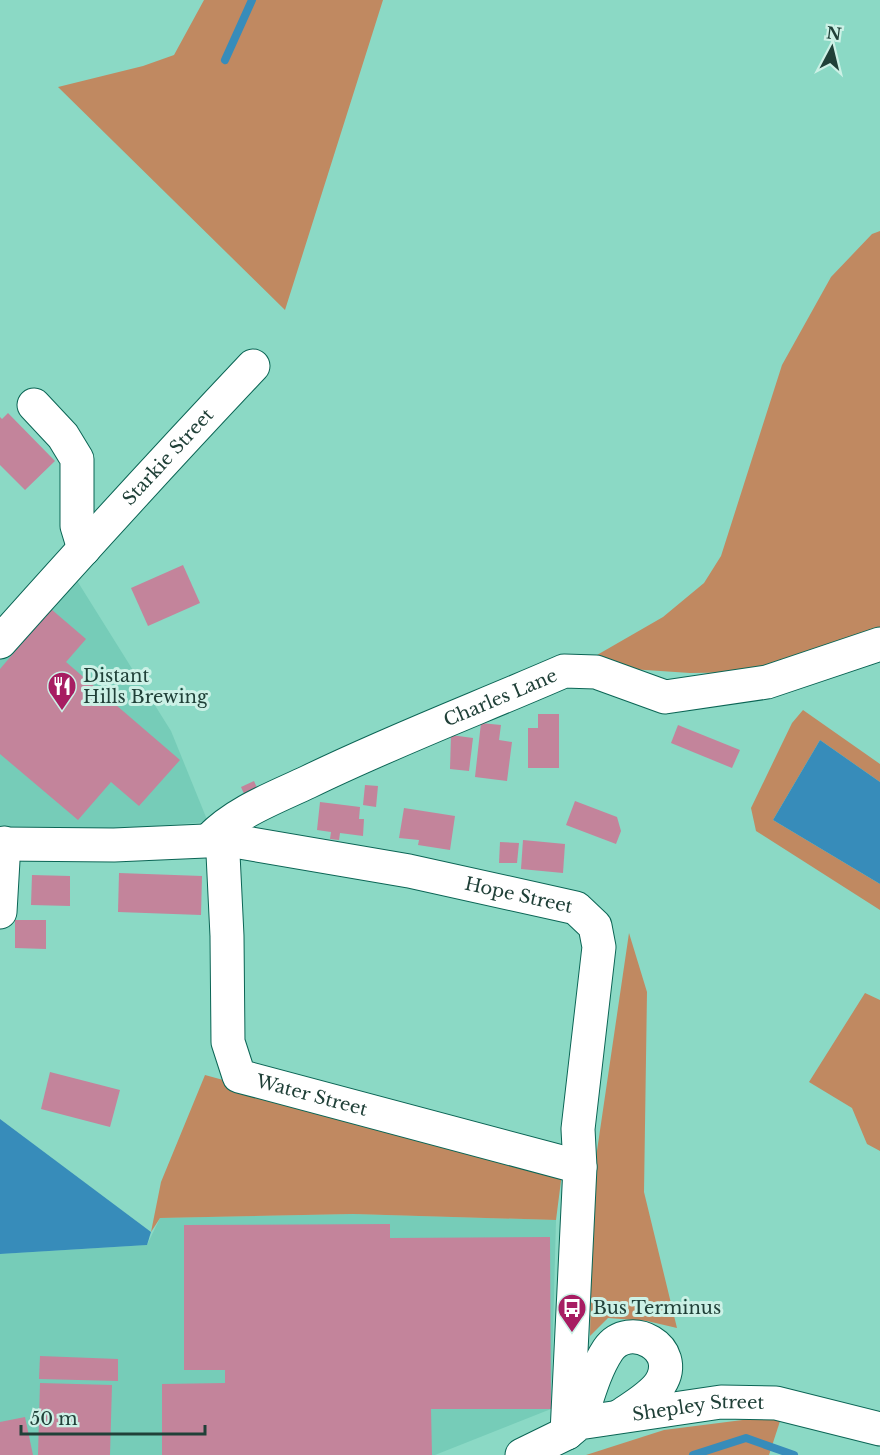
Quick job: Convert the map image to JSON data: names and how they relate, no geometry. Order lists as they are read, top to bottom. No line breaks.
{"streets":{"street":["Starkie Street","Charles Lane","Hope Street","Water Street","Shepley Street"]},"crossings":[["Charles Lane","Hope Street"],["Charles Lane","Water Street"],["Hope Street","Water Street"],["Hope Street","Shepley Street"]],"places":{"restaurant":["Distant Hills Brewing"],"bus stop":["Bus Terminus"]},"scale_bar":"50 m","north":"top"}
